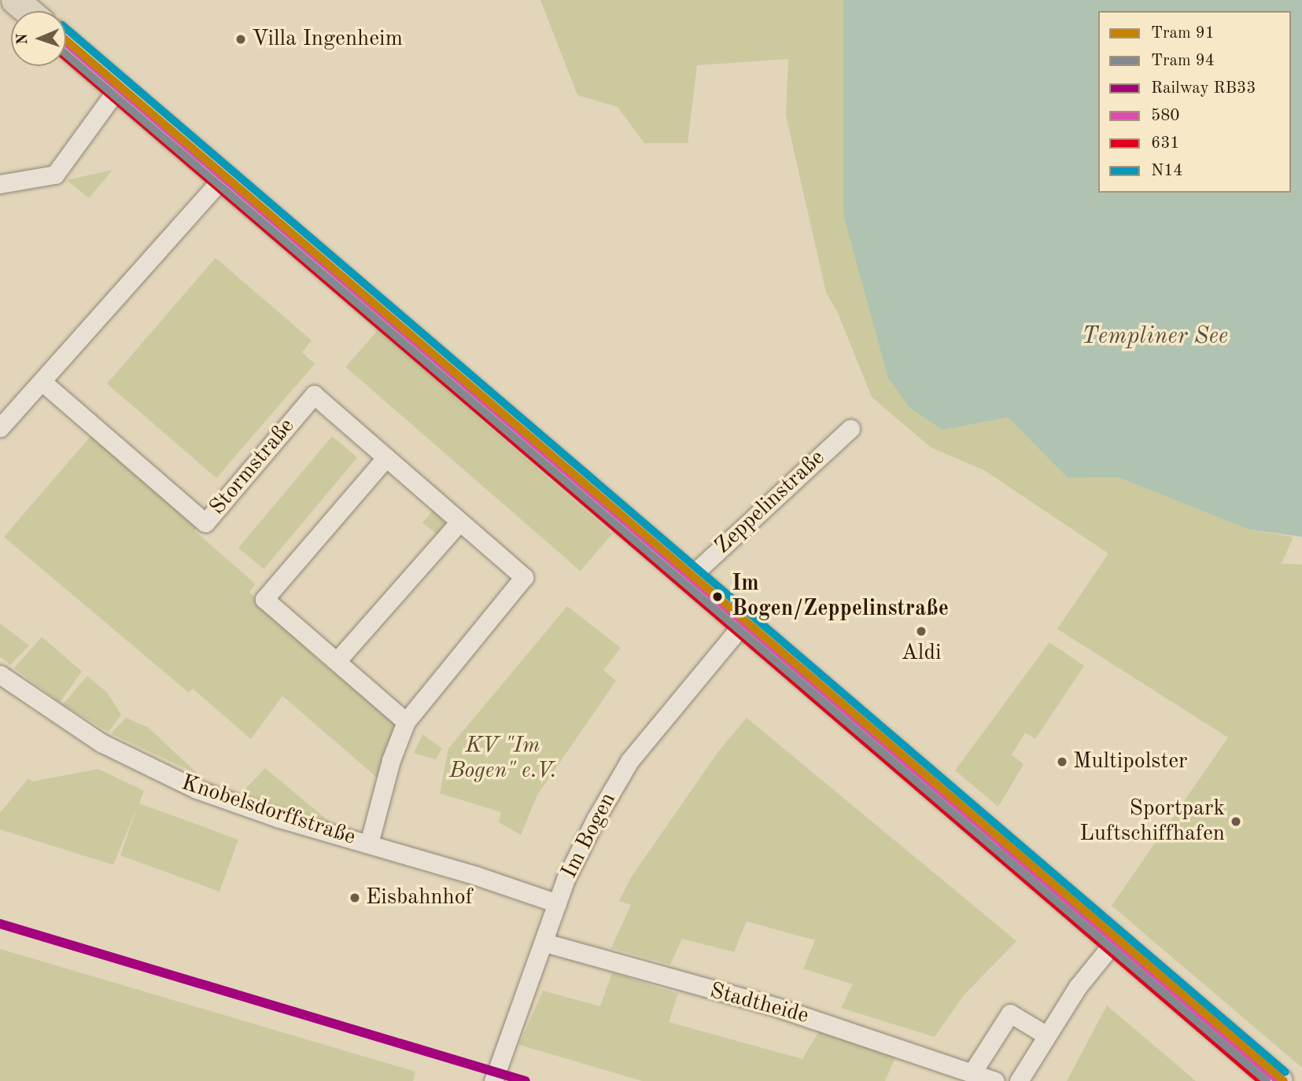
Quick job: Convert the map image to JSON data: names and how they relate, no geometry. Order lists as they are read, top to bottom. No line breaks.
{"streets":{"street":["Stormstraße","Zeppelinstraße","Knobelsdorffstraße","Im Bogen","Stadtheide"]},"crossings":[["Stormstraße","Knobelsdorffstraße"],["Knobelsdorffstraße","Im Bogen"],["Im Bogen","Stadtheide"]],"water":["Templiner See"],"parks":["KV \"Im Bogen\" e.V."],"places":["Villa Ingenheim","Im Bogen/Zeppelinstraße","Aldi","Multipolster","Sportpark Luftschiffhafen","Eisbahnhof"],"lines":["transit line N14","tram line 91","transit line 580","tram line 94","transit line 631","rail line RB33"],"legend":["Tram 91","Tram 94","Railway RB33","580","631","N14"],"north":"left"}
